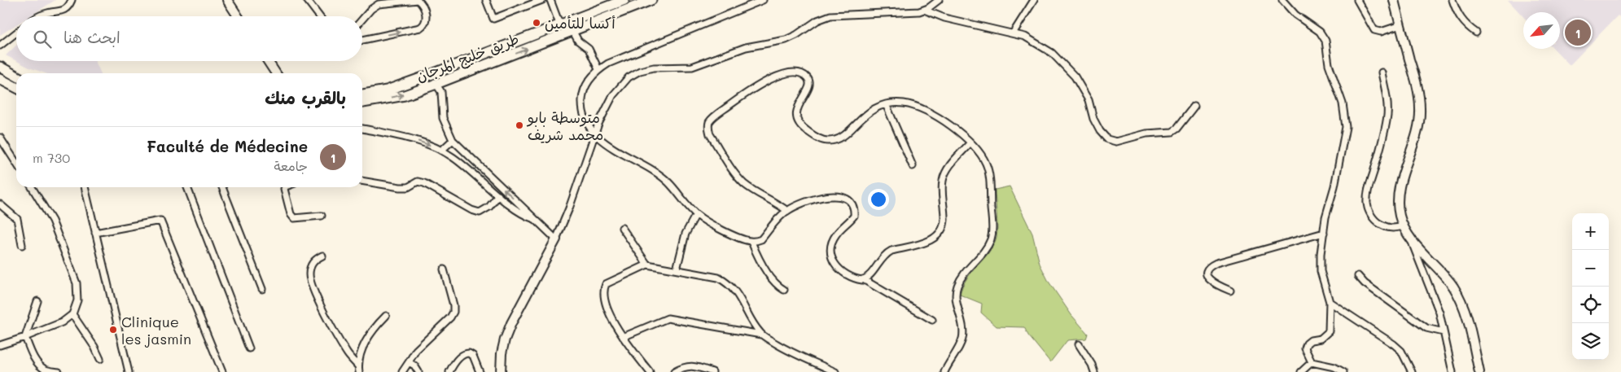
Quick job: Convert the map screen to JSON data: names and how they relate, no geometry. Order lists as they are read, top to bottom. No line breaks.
{"streets":{"main road":["طريق خليج المرجان"]},"places":["أكسا للتأمين","متوسطة بابو محمد شريف","Clinique les jasmin"],"north":"bottom left","page":{"search":"ابحث هنا","pins":"1","heading":"بالقرب منك","list":[{"mark":"1","name":"Faculté de Médecine","note":"جامعة","value":"730 m"}],"map_buttons":["+","−"]}}
